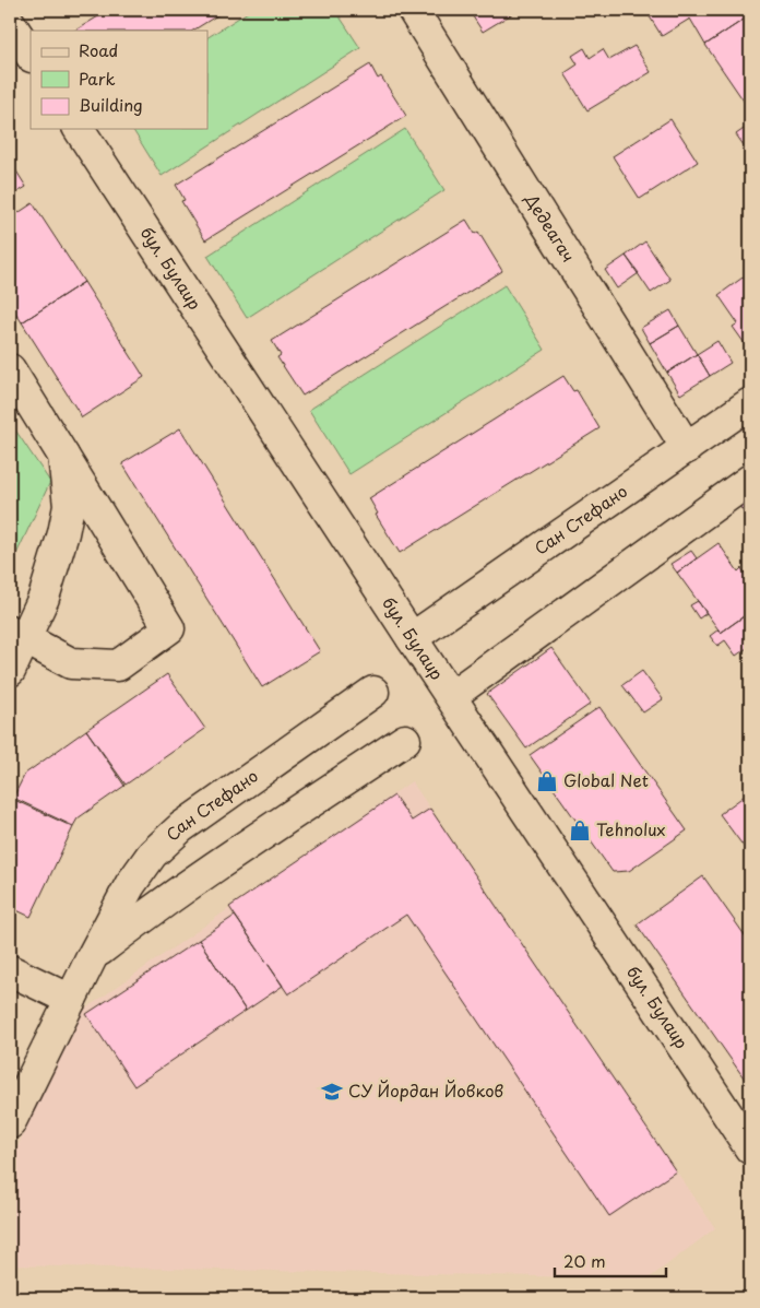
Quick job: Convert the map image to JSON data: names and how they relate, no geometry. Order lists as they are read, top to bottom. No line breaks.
{"streets":{"street":["Дедеагач","бул. Булаир","Сан Стефано"]},"crossings":[["Дедеагач","Сан Стефано"],["бул. Булаир","Сан Стефано"]],"places":{"shop":["Global Net","Tehnolux"],"school or university":["СУ Йордан Йовков"]},"legend":["Road","Park","Building"],"scale_bar":"20 m"}
